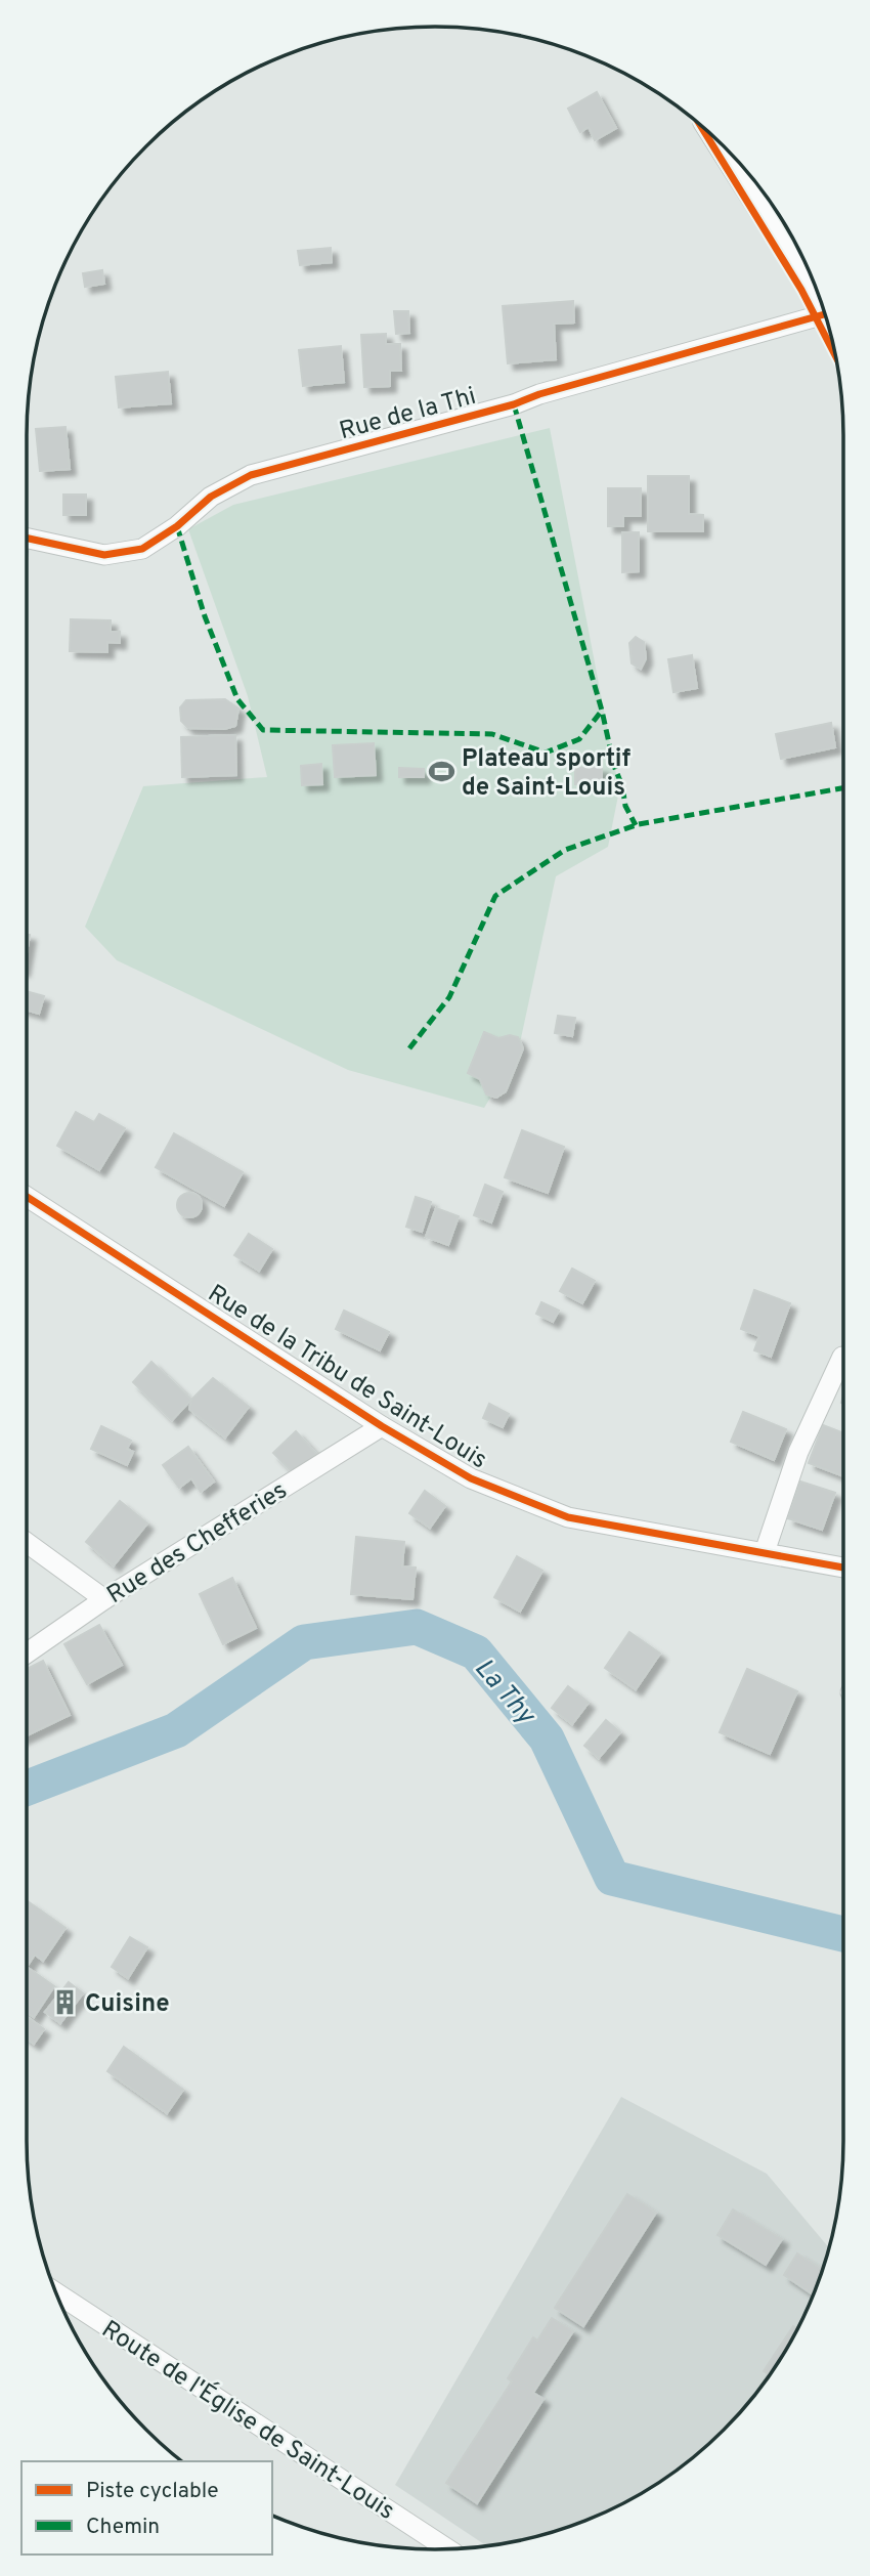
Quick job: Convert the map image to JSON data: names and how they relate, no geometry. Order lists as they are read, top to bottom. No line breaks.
{"streets":{"street":["Rue de la Thi","Rue de la Tribu de Saint-Louis","Rue des Chefferies","Route de l'Église de Saint-Louis"]},"crossings":[["Rue de la Tribu de Saint-Louis","Rue des Chefferies"]],"water":["La Thy"],"places":{"sports":["Plateau sportif de Saint-Louis"],"building":["Cuisine"]},"legend":["Piste cyclable","Chemin"]}
